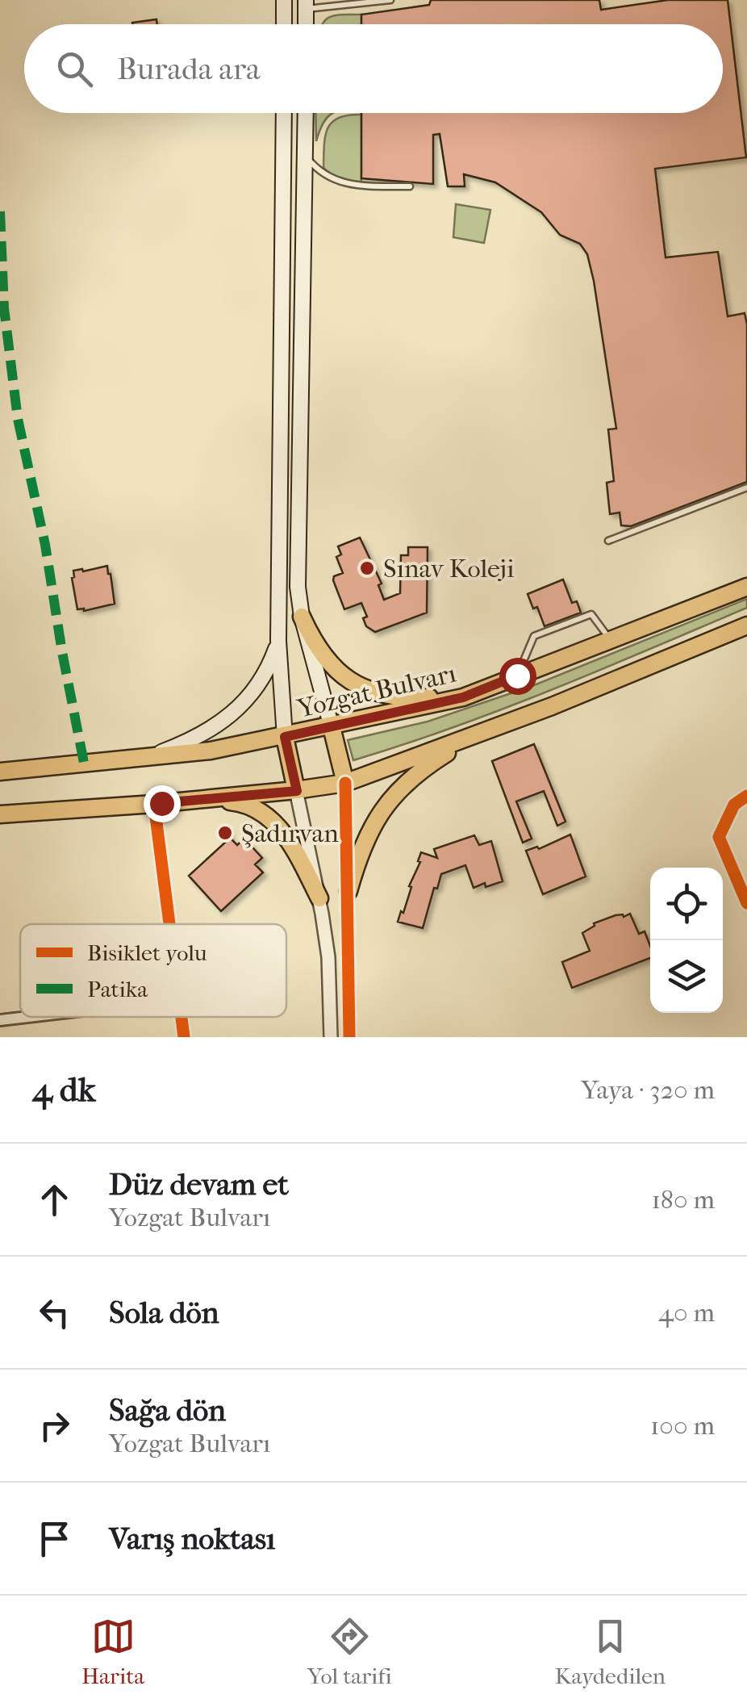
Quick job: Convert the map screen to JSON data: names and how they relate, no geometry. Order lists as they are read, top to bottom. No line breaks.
{"streets":{"main road":["Yozgat Bulvarı"]},"places":["Sınav Koleji","Şadırvan"],"legend":["Bisiklet yolu","Patika"],"page":{"search":"Burada ara","heading":["4 dk","Yaya · 320 m"],"list":[["Düz devam et","Yozgat Bulvarı","180 m"],["Sola dön","40 m"],["Sağa dön","Yozgat Bulvarı","100 m"],"Varış noktası"],"nav":["Harita","Yol tarifi","Kaydedilen"]}}
